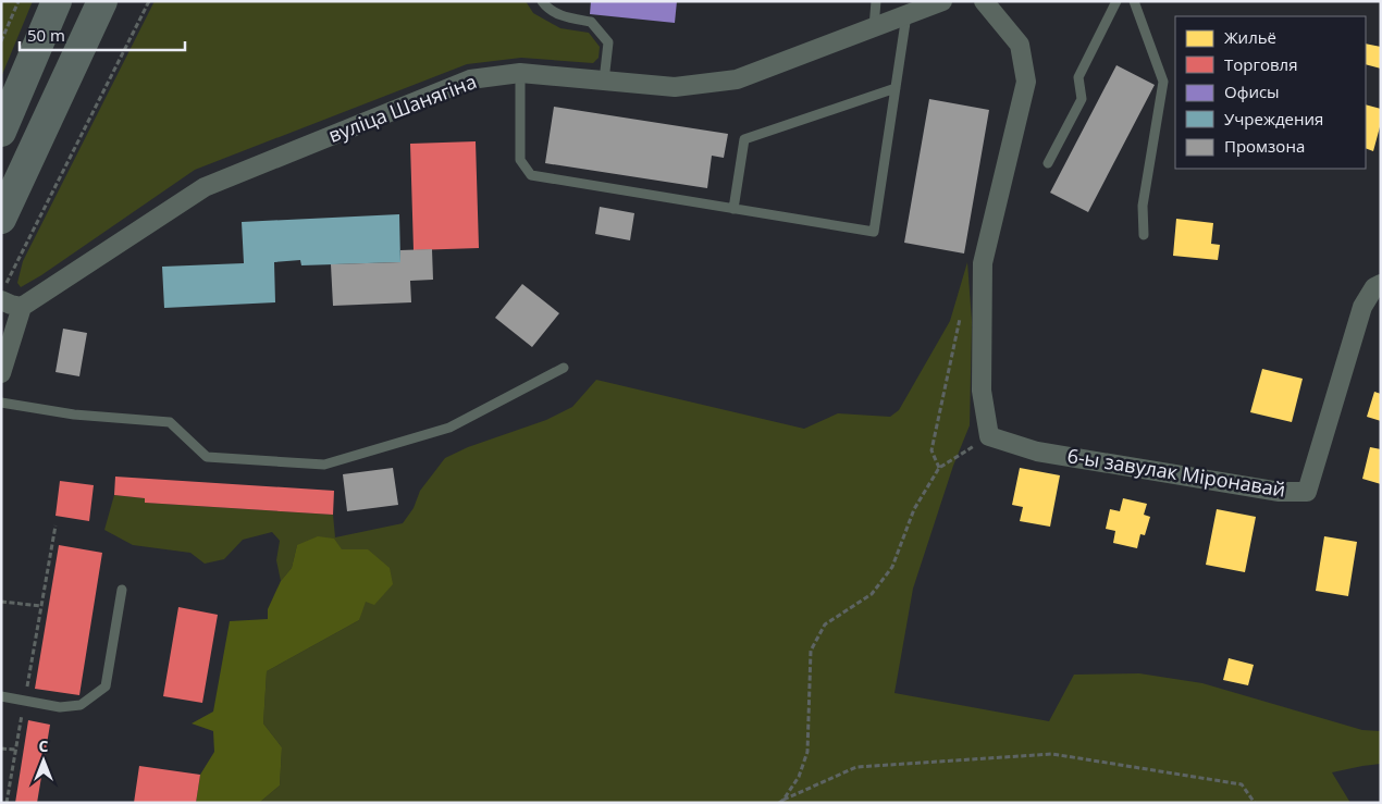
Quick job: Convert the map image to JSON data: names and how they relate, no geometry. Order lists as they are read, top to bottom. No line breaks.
{"streets":{"street":["вуліца Шанягіна","6-ы завулак Міронавай"]},"legend":["Жильё","Торговля","Офисы","Учреждения","Промзона"],"scale_bar":"50 m","north":"top"}
